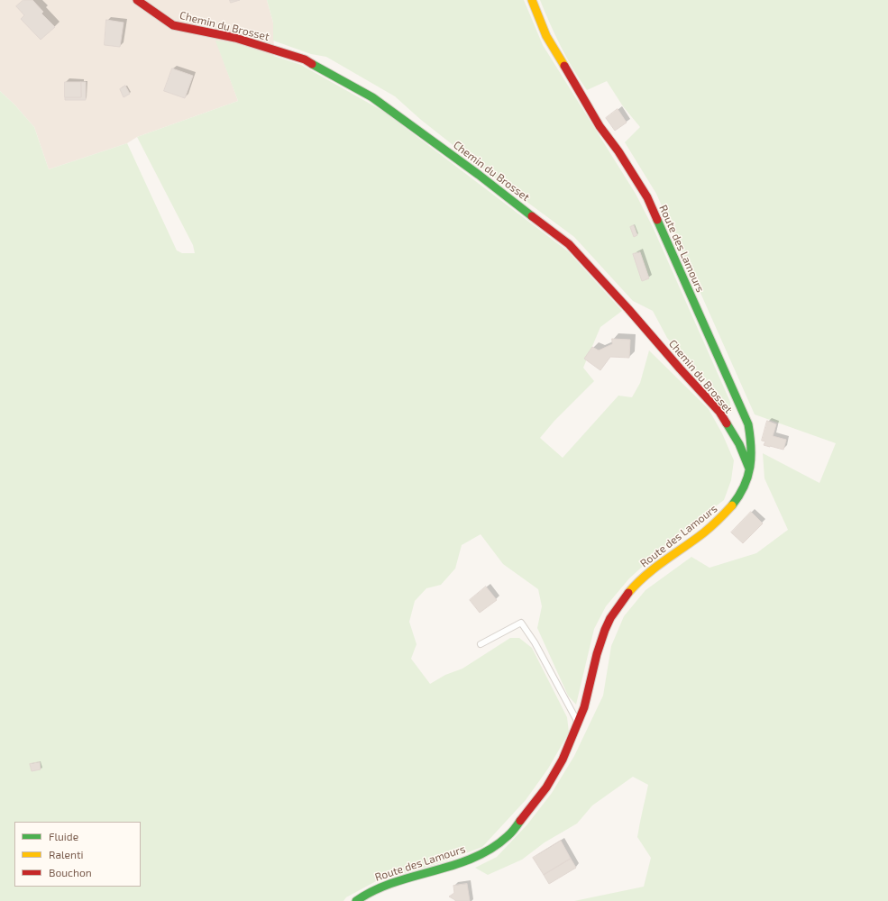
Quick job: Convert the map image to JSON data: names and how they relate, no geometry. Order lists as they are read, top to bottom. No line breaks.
{"streets":{"street":["Chemin du Brosset","Route des Lamours"]},"crossings":[["Chemin du Brosset","Route des Lamours"]],"legend":["Fluide","Ralenti","Bouchon"]}
